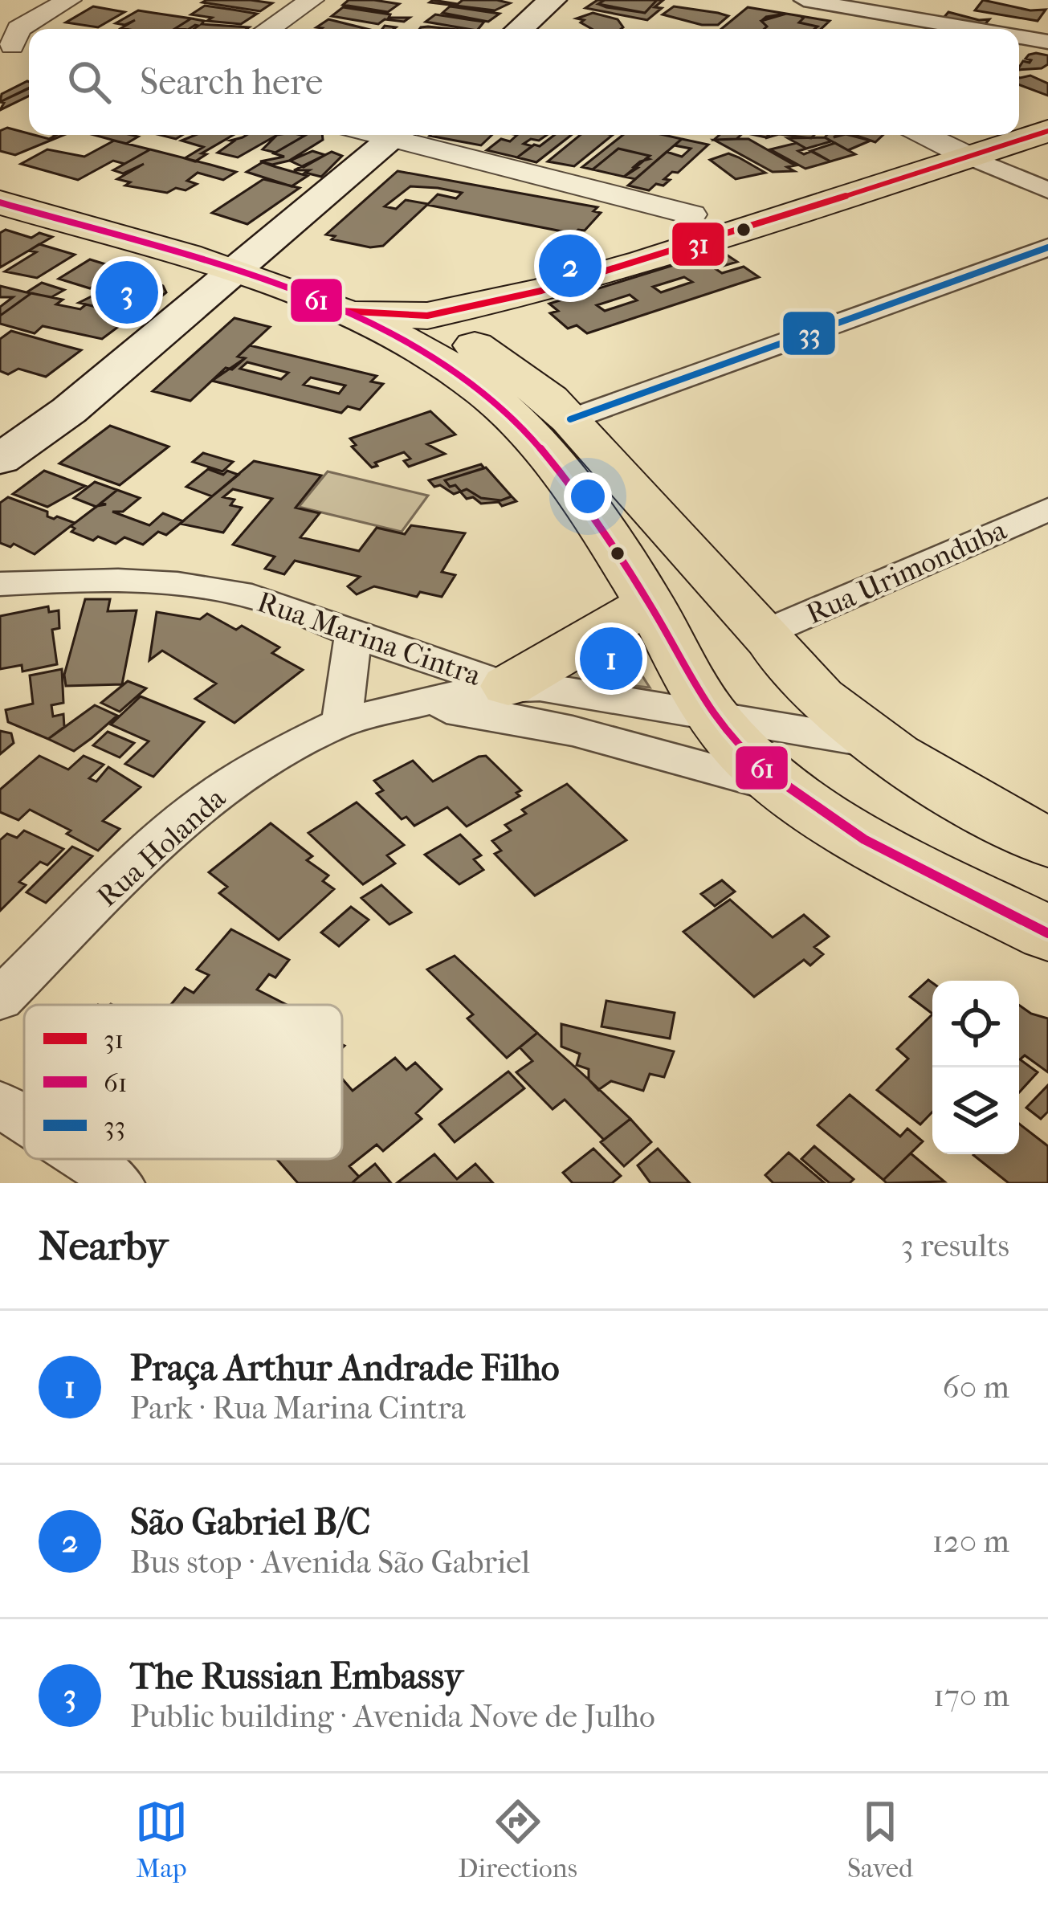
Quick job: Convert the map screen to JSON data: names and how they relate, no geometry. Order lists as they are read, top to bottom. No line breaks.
{"streets":{"street":["Rua Urimonduba","Rua Marina Cintra","Rua Holanda"]},"crossings":[["Rua Marina Cintra","Rua Holanda"]],"lines":["transit line 31","transit line 61","transit line 33"],"legend":["31","61","33"],"page":{"search":"Search here","pins":["2","3","1"],"heading":["Nearby","3 results"],"list":[{"mark":"1","name":"Praça Arthur Andrade Filho","note":"Park · Rua Marina Cintra","value":"60 m"},{"mark":"2","name":"São Gabriel B/C","note":"Bus stop · Avenida São Gabriel","value":"120 m"},{"mark":"3","name":"The Russian Embassy","note":"Public building · Avenida Nove de Julho","value":"170 m"}],"nav":["Map","Directions","Saved"]}}
